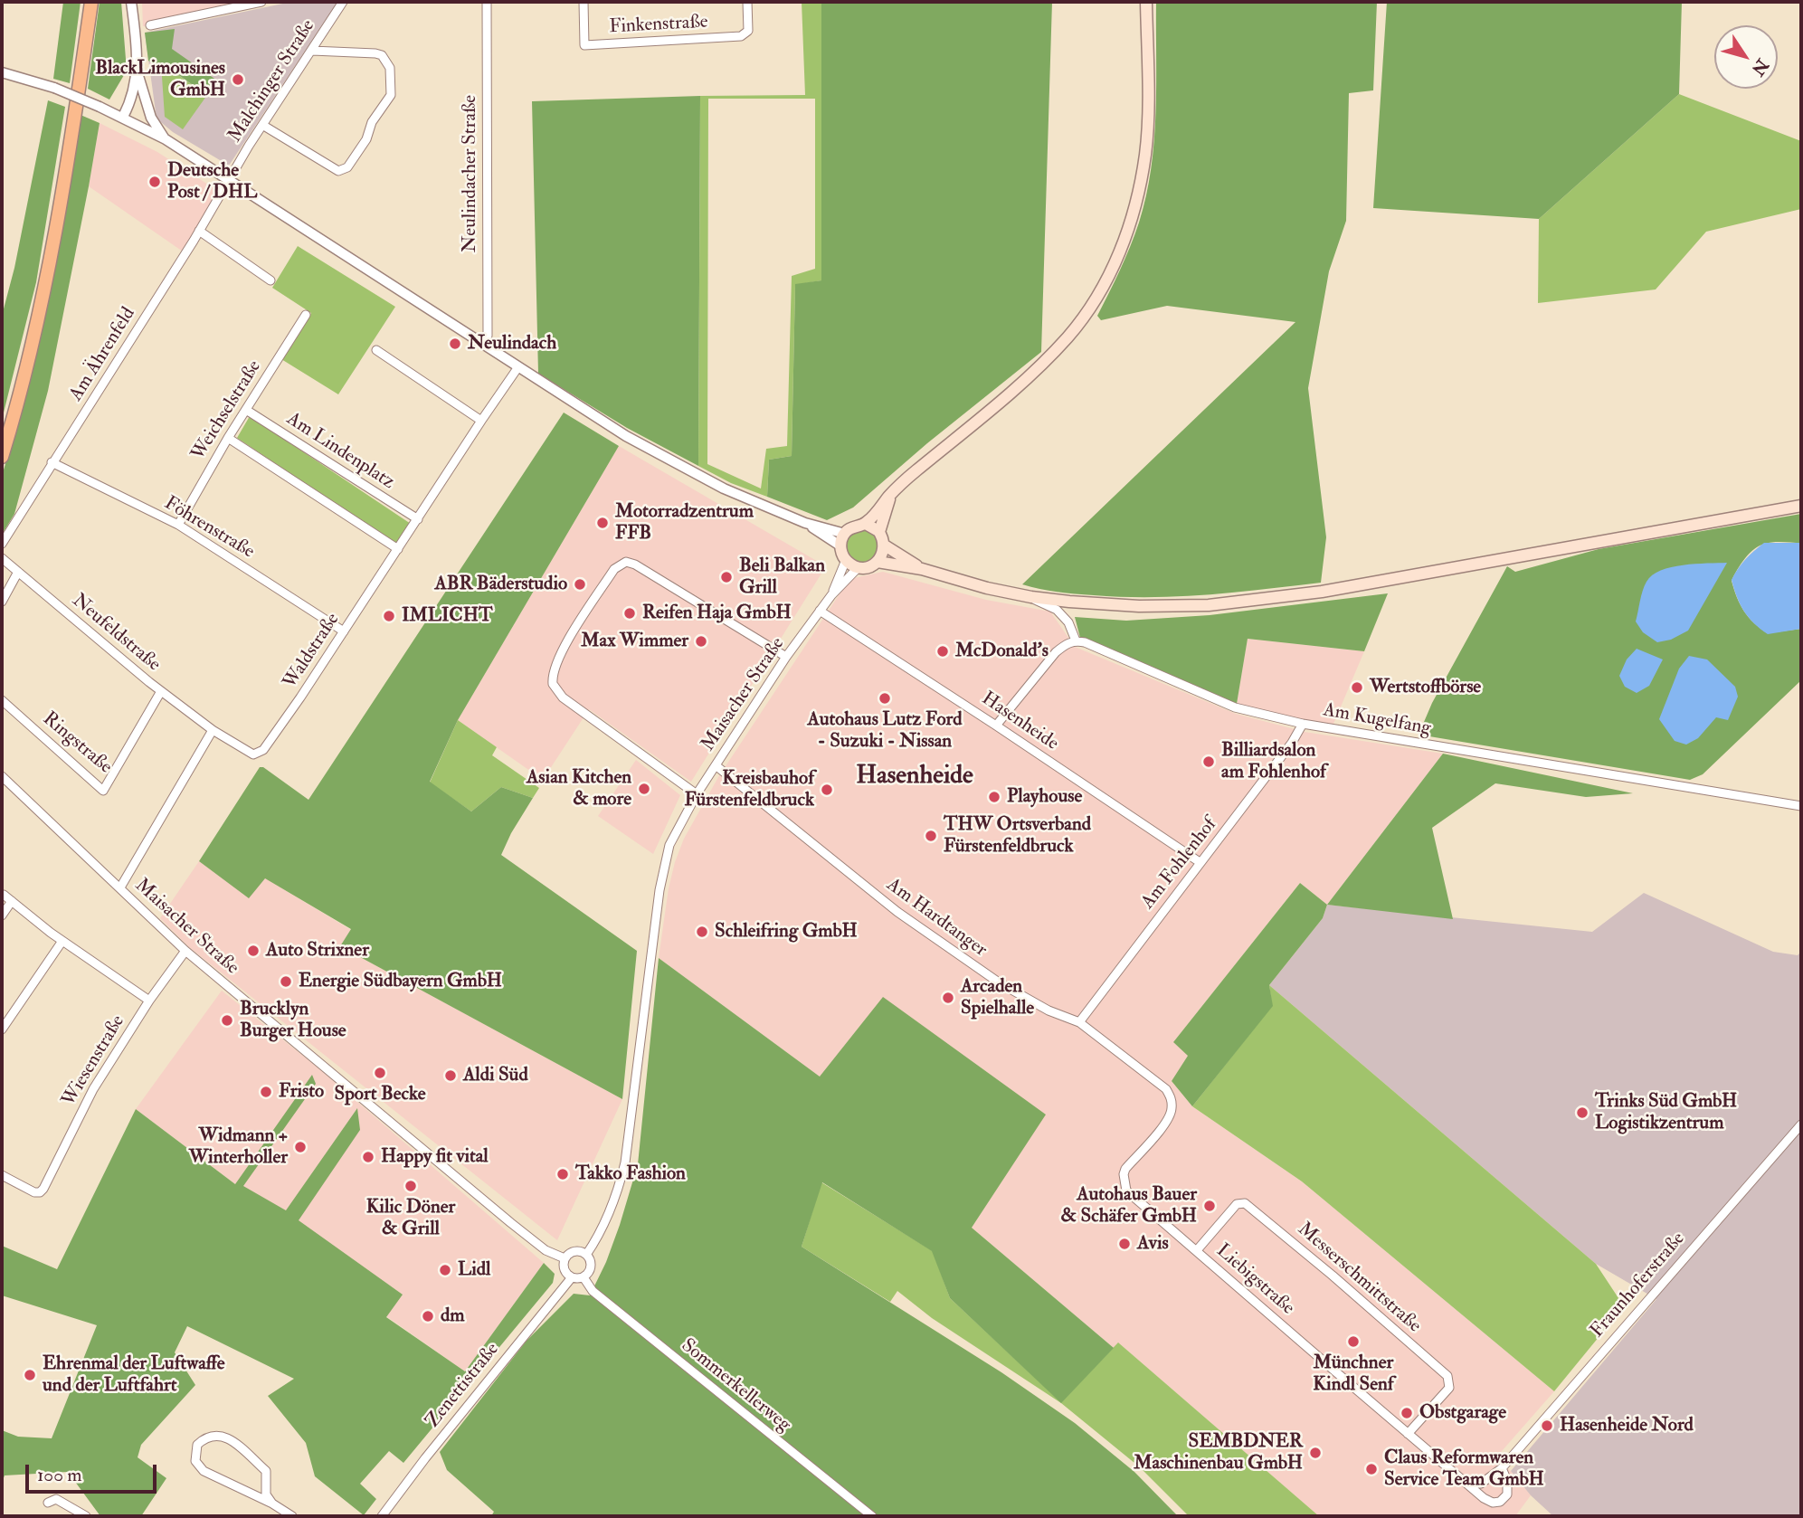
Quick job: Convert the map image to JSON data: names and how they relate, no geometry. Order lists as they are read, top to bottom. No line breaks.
{"streets":{"street":["Finkenstraße","Malchinger Straße","Neulindacher Straße","Am Ährenfeld","Weichselstraße","Am Lindenplatz","Föhrenstraße","Neufeldstraße","Waldstraße","Maisacher Straße","Am Kugelfang","Hasenheide","Ringstraße","Am Fohlenhof","Am Hardtanger","Wiesenstraße","Messerschmittstraße","Liebigstraße","Fraunhoferstraße","Zenettistraße","Sommerkellerweg"]},"crossings":[["Malchinger Straße","Am Ährenfeld"],["Am Ährenfeld","Föhrenstraße"],["Weichselstraße","Am Lindenplatz"],["Weichselstraße","Föhrenstraße"],["Am Lindenplatz","Waldstraße"],["Föhrenstraße","Waldstraße"],["Neufeldstraße","Waldstraße"],["Neufeldstraße","Ringstraße"],["Maisacher Straße","Hasenheide"],["Maisacher Straße","Am Hardtanger"],["Maisacher Straße","Wiesenstraße"],["Maisacher Straße","Zenettistraße"],["Maisacher Straße","Sommerkellerweg"],["Am Kugelfang","Am Fohlenhof"],["Hasenheide","Am Fohlenhof"],["Am Fohlenhof","Am Hardtanger"],["Am Hardtanger","Liebigstraße"],["Messerschmittstraße","Liebigstraße"],["Liebigstraße","Fraunhoferstraße"],["Zenettistraße","Sommerkellerweg"]],"districts":["Hasenheide"],"places":["BlackLimousines GmbH","Deutsche Post / DHL","Neulindach","Motorradzentrum FFB","Beli Balkan Grill","ABR Bäderstudio","Reifen Haja GmbH","IMLICHT","Max Wimmer","McDonald's","Wertstoffbörse","Autohaus Lutz Ford - Suzuki - Nissan","Billiardsalon am Fohlenhof","Asian Kitchen & more","Kreisbauhof Fürstenfeldbruck","Playhouse","THW Ortsverband Fürstenfeldbruck","Schleifring GmbH","Auto Strixner","Energie Südbayern GmbH","Arcaden Spielhalle","Brucklyn Burger House","Sport Becke","Aldi Süd","Fristo","Trinks Süd GmbH Logistikzentrum","Widmann + Winterholler","Happy fit vital","Takko Fashion","Kilic Döner & Grill","Autohaus Bauer & Schäfer GmbH","Avis","Lidl","dm","Münchner Kindl Senf","Ehrenmal der Luftwaffe und der Luftfahrt","Obstgarage","Hasenheide Nord","SEMBDNER Maschinenbau GmbH","Claus Reformwaren Service Team GmbH"],"scale_bar":"100 m","north":"bottom right"}
